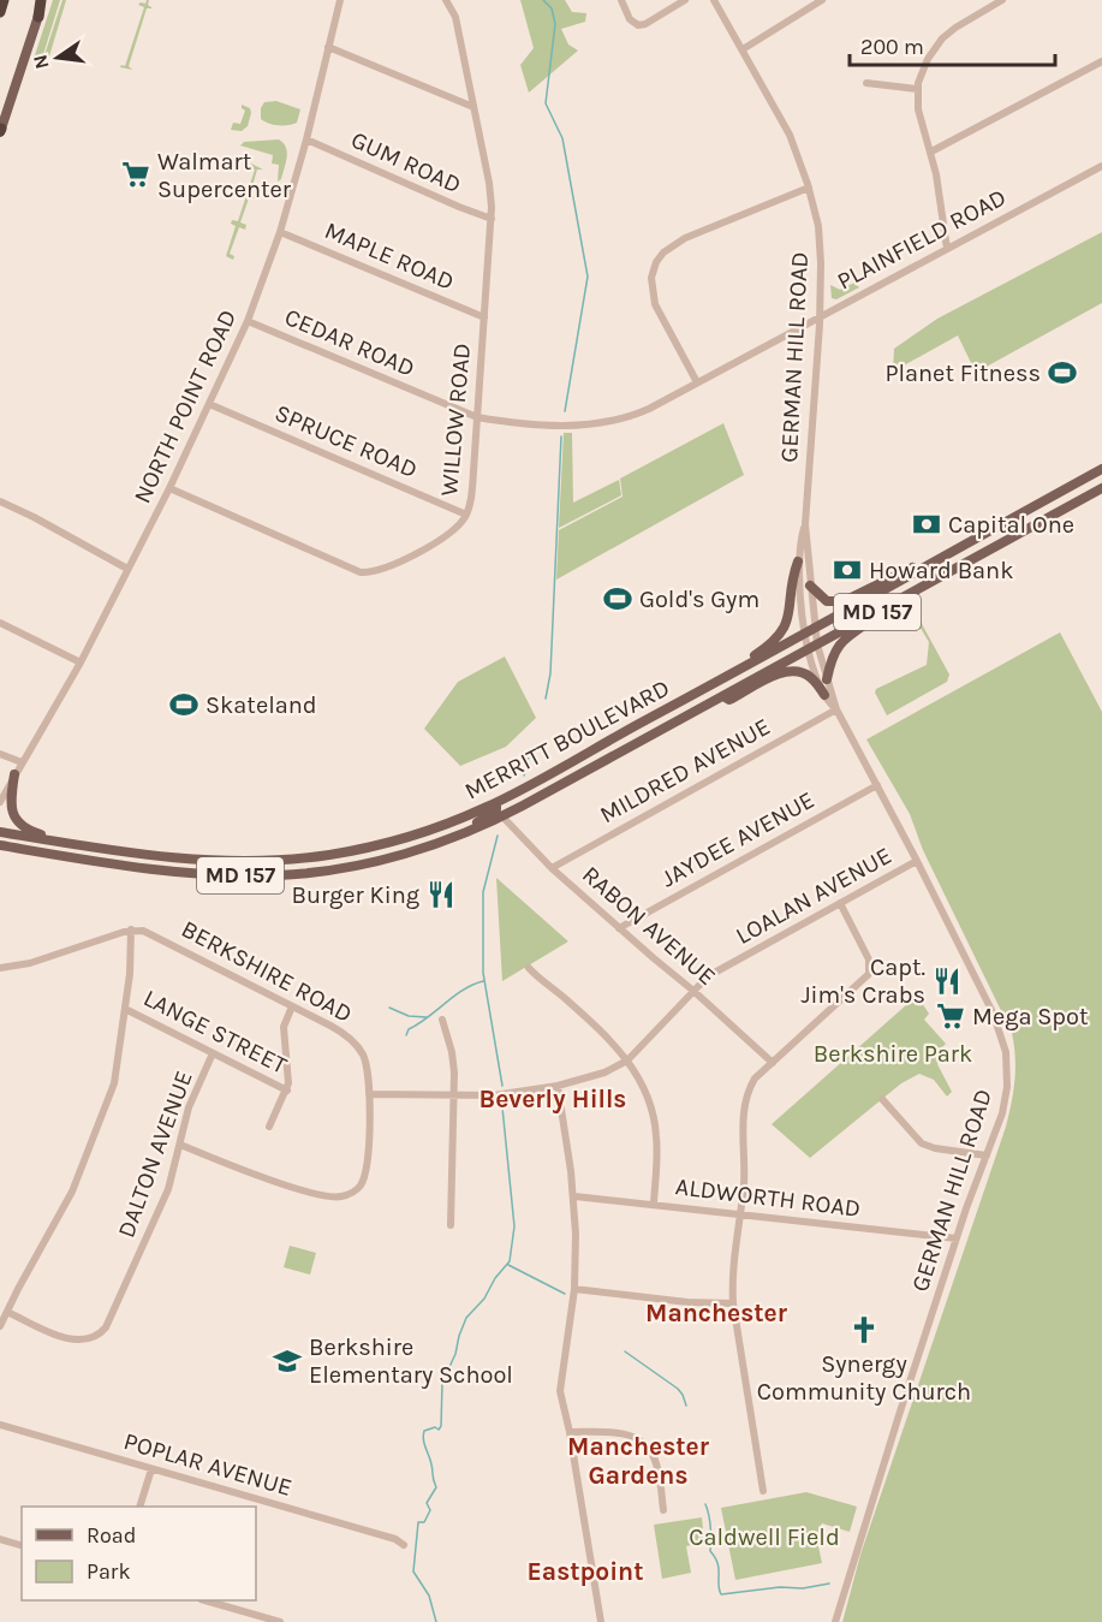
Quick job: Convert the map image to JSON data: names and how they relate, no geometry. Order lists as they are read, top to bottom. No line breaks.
{"streets":{"main road":["MD 157","MERRITT BOULEVARD"],"street":["GUM ROAD","PLAINFIELD ROAD","MAPLE ROAD","CEDAR ROAD","GERMAN HILL ROAD","NORTH POINT ROAD","WILLOW ROAD","SPRUCE ROAD","MILDRED AVENUE","JAYDEE AVENUE","LOALAN AVENUE","RABON AVENUE","BERKSHIRE ROAD","LANGE STREET","DALTON AVENUE","ALDWORTH ROAD","POPLAR AVENUE"]},"crossings":[["GUM ROAD","NORTH POINT ROAD"],["GUM ROAD","WILLOW ROAD"],["PLAINFIELD ROAD","CEDAR ROAD"],["PLAINFIELD ROAD","GERMAN HILL ROAD"],["PLAINFIELD ROAD","WILLOW ROAD"],["MAPLE ROAD","NORTH POINT ROAD"],["MAPLE ROAD","WILLOW ROAD"],["CEDAR ROAD","NORTH POINT ROAD"],["CEDAR ROAD","WILLOW ROAD"],["GERMAN HILL ROAD","MERRITT BOULEVARD"],["GERMAN HILL ROAD","MILDRED AVENUE"],["GERMAN HILL ROAD","JAYDEE AVENUE"],["GERMAN HILL ROAD","LOALAN AVENUE"],["GERMAN HILL ROAD","ALDWORTH ROAD"],["NORTH POINT ROAD","WILLOW ROAD"],["NORTH POINT ROAD","SPRUCE ROAD"],["WILLOW ROAD","SPRUCE ROAD"],["MERRITT BOULEVARD","RABON AVENUE"],["MILDRED AVENUE","RABON AVENUE"],["JAYDEE AVENUE","RABON AVENUE"],["LOALAN AVENUE","RABON AVENUE"],["LOALAN AVENUE","BERKSHIRE ROAD"],["BERKSHIRE ROAD","DALTON AVENUE"],["LANGE STREET","DALTON AVENUE"]],"districts":["Beverly Hills","Manchester","Manchester Gardens","Eastpoint"],"parks":["Berkshire Park","Caldwell Field"],"places":{"supermarket":["Walmart Supercenter","Mega Spot"],"sports":["Planet Fitness","Gold's Gym","Skateland"],"bank":["Capital One","Howard Bank"],"restaurant":["Burger King","Capt. Jim's Crabs"],"church":["Synergy Community Church"],"school or university":["Berkshire Elementary School"]},"legend":["Road","Park"],"scale_bar":"200 m","north":"left"}
